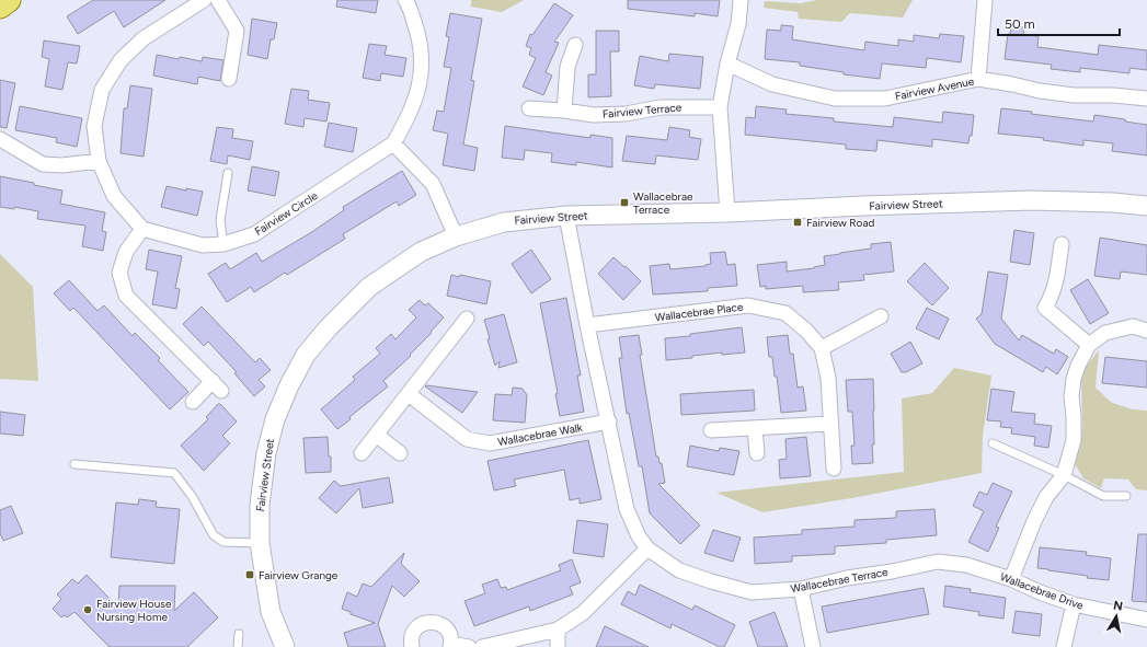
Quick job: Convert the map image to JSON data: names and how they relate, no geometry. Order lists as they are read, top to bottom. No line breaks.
{"streets":{"street":["Fairview Avenue","Fairview Terrace","Fairview Street","Fairview Circle","Wallacebrae Place","Wallacebrae Walk","Wallacebrae Terrace","Wallacebrae Drive"]},"crossings":[["Fairview Street","Wallacebrae Terrace"],["Wallacebrae Place","Wallacebrae Terrace"],["Wallacebrae Walk","Wallacebrae Terrace"],["Wallacebrae Terrace","Wallacebrae Drive"]],"places":{"transit":["Wallacebrae Terrace","Fairview Road","Fairview Grange"],"other":["Fairview House Nursing Home"]},"scale_bar":"50 m","north":"top"}
